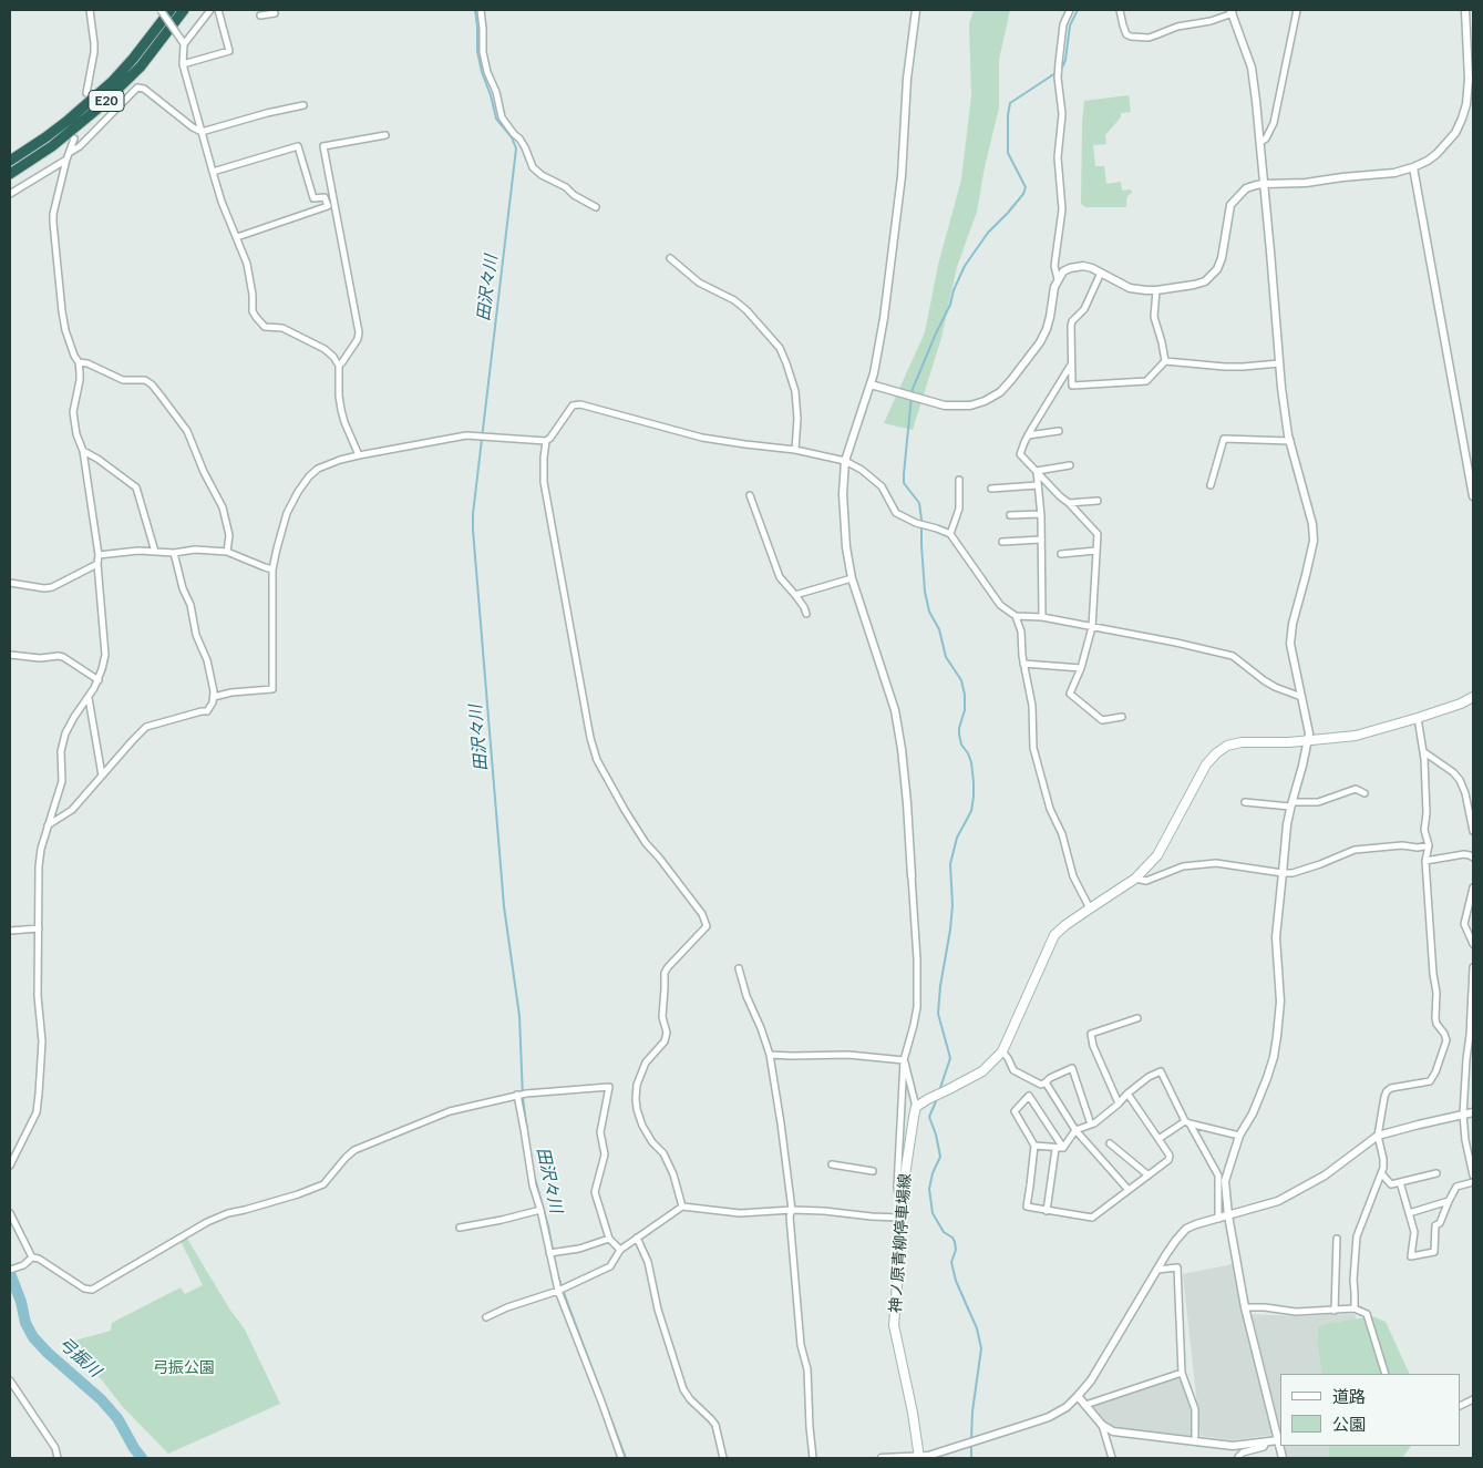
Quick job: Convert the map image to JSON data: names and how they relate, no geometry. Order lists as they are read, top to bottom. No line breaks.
{"streets":{"highway":["E20"],"main road":["神ノ原青柳停車場線"]},"water":["田沢々川","弓振川"],"parks":["弓振公園"],"legend":["道路","公園"]}
